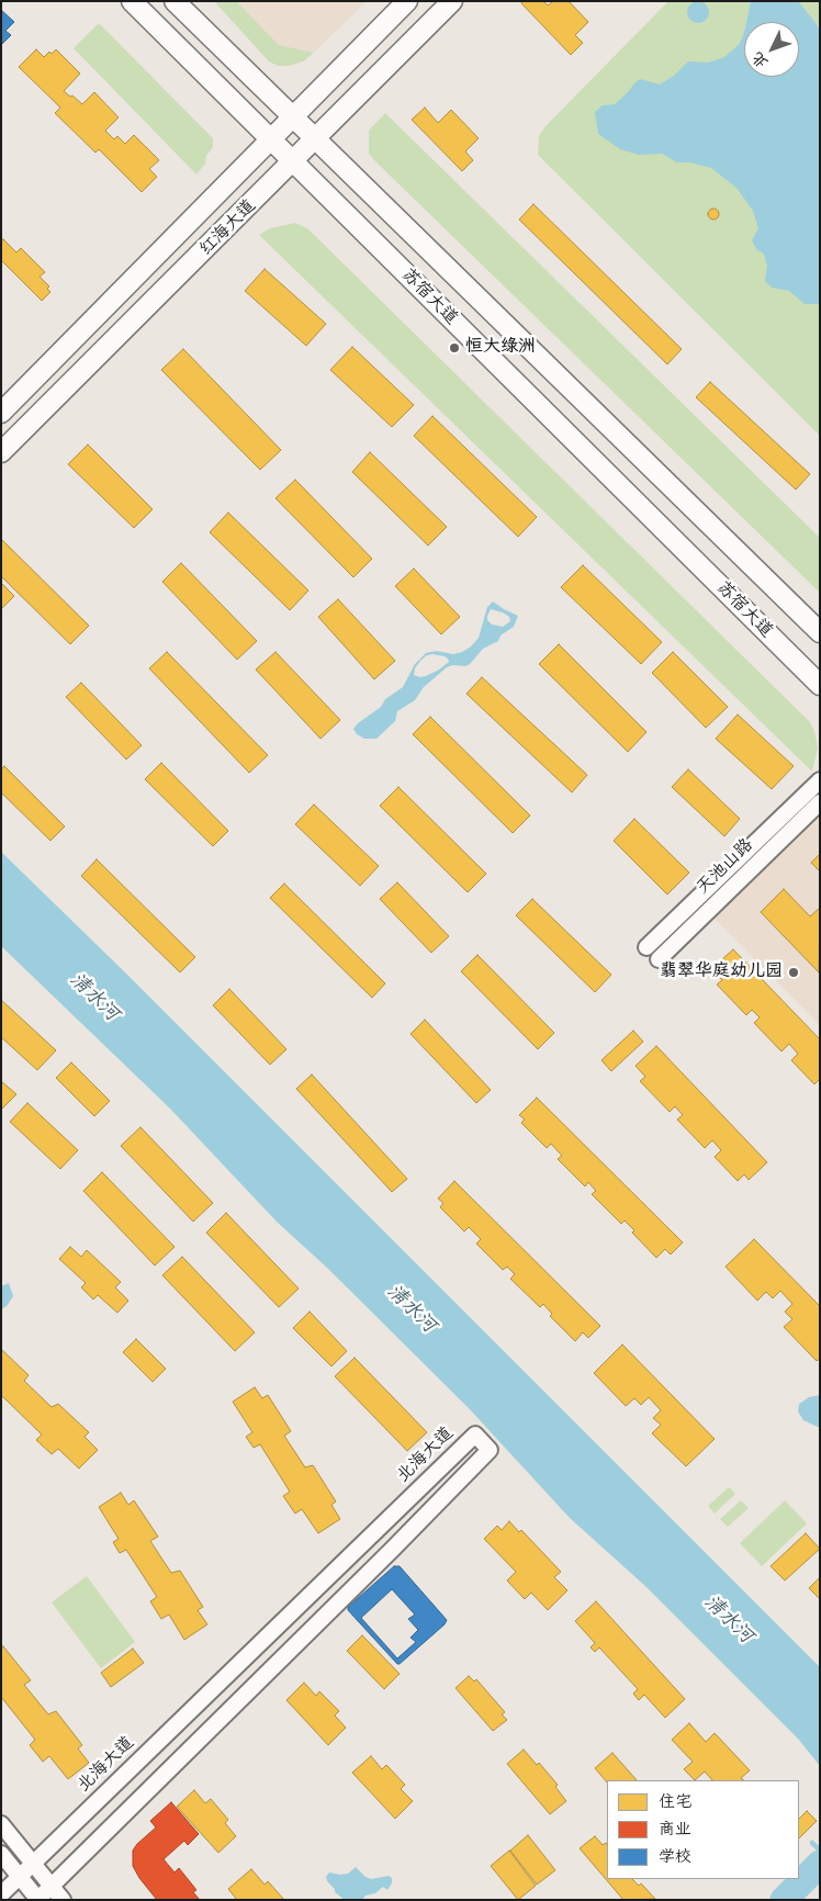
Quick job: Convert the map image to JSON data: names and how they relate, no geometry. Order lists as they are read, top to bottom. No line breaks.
{"streets":{"main road":["红海大道","苏宿大道"],"street":["天池山路","北海大道"]},"crossings":[["红海大道","苏宿大道"]],"water":["清水河"],"places":["恒大绿洲","翡翠华庭幼儿园"],"legend":["住宅","商业","学校"],"north":"bottom left"}
